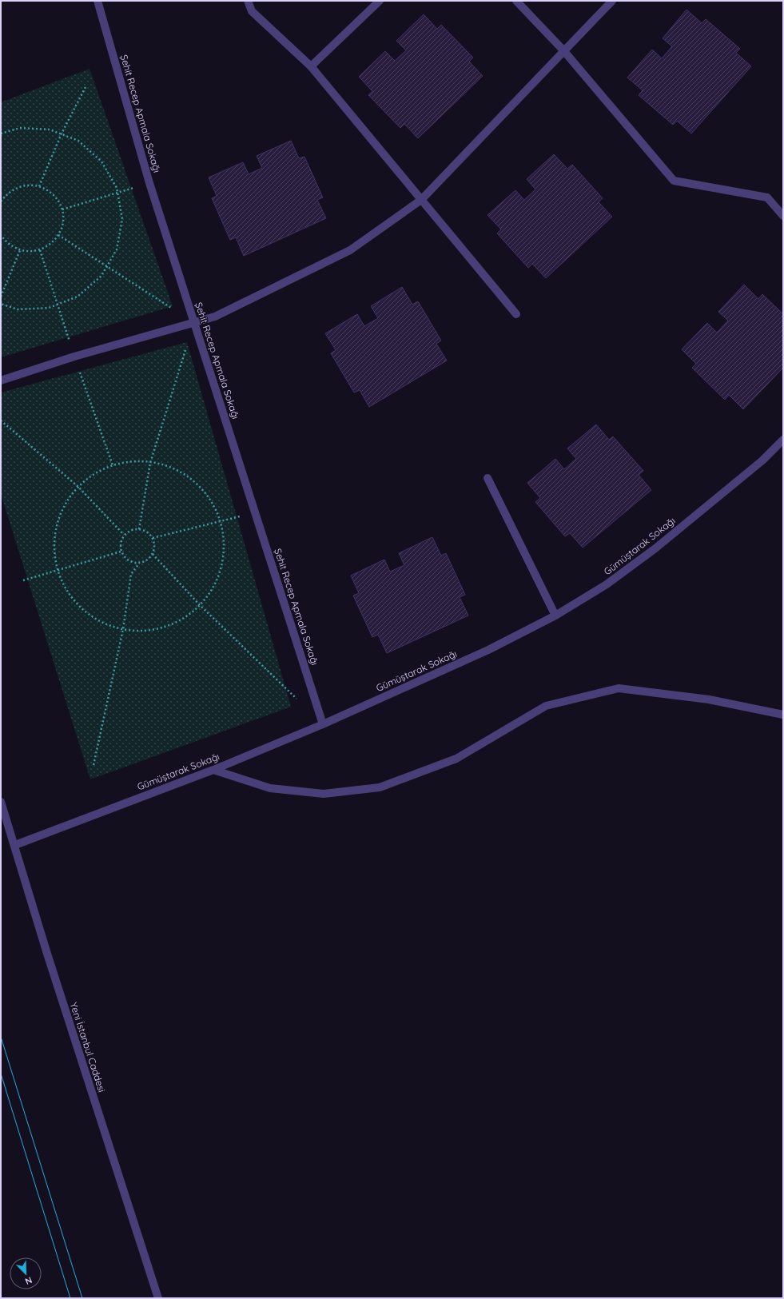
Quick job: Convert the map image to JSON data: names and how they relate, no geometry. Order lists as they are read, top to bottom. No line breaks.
{"streets":{"street":["Şehit Recep Apmala Sokağı","Gümüştarak Sokağı","Yeni İstanbul Caddesi"]},"crossings":[["Şehit Recep Apmala Sokağı","Gümüştarak Sokağı"],["Gümüştarak Sokağı","Yeni İstanbul Caddesi"]],"north":"bottom right"}
